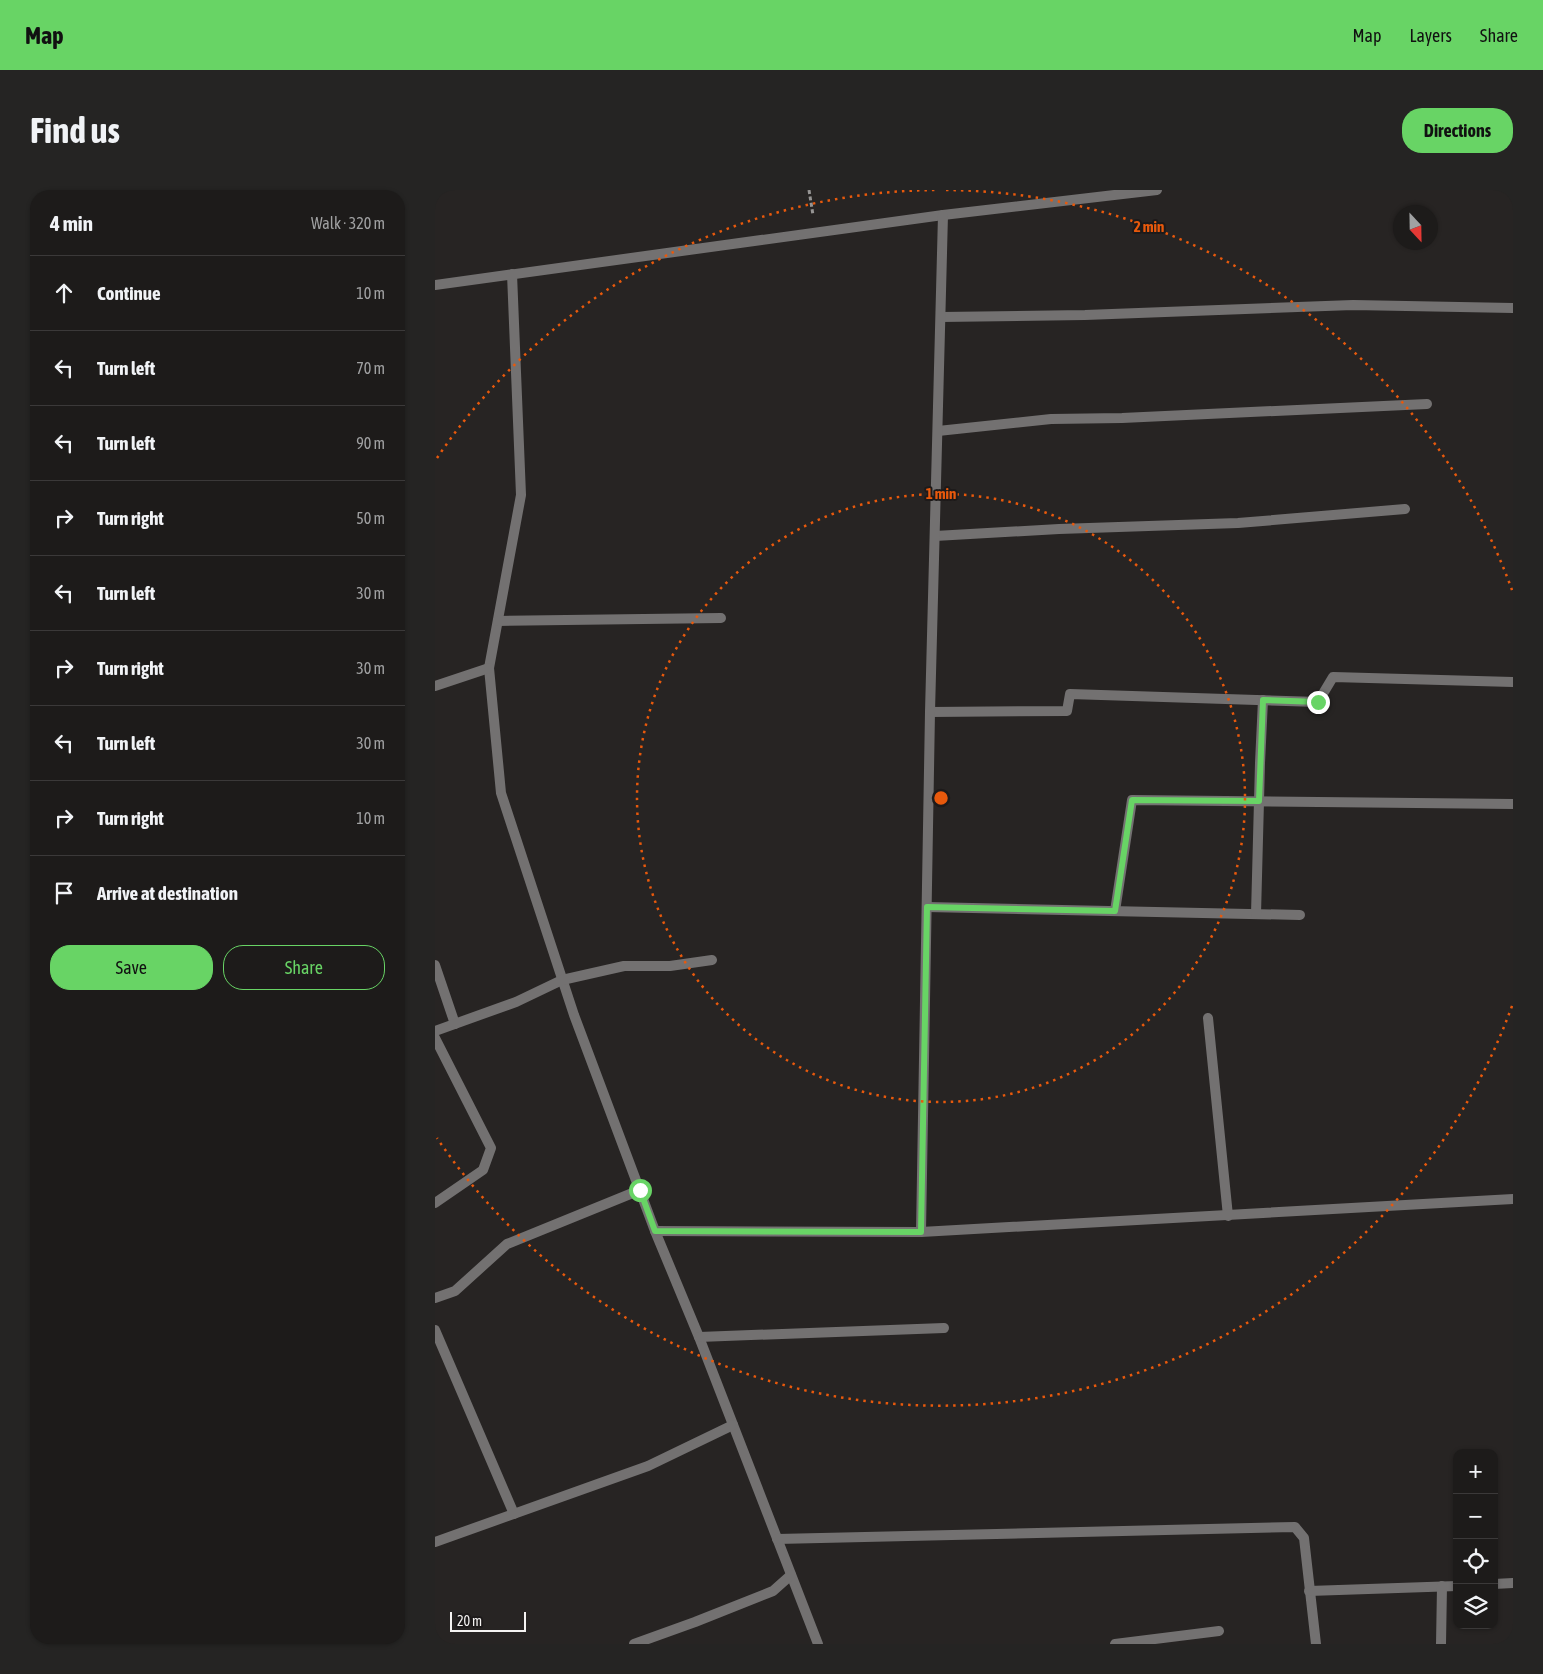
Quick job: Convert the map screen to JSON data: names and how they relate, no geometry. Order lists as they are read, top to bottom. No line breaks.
{"scale_bar":"20 m","north":"bottom","page":{"header":"Map","nav":["Map","Layers","Share"],"buttons":["Directions",["Save","Share"]],"title":"Find us","heading":["4 min","Walk · 320 m"],"list":[["Continue","10 m"],["Turn left","70 m"],["Turn left","90 m"],["Turn right","50 m"],["Turn left","30 m"],["Turn right","30 m"],["Turn left","30 m"],["Turn right","10 m"],"Arrive at destination"],"map_buttons":["+","−"],"scale":"20 m"},"rings":["2 min","1 min"]}
